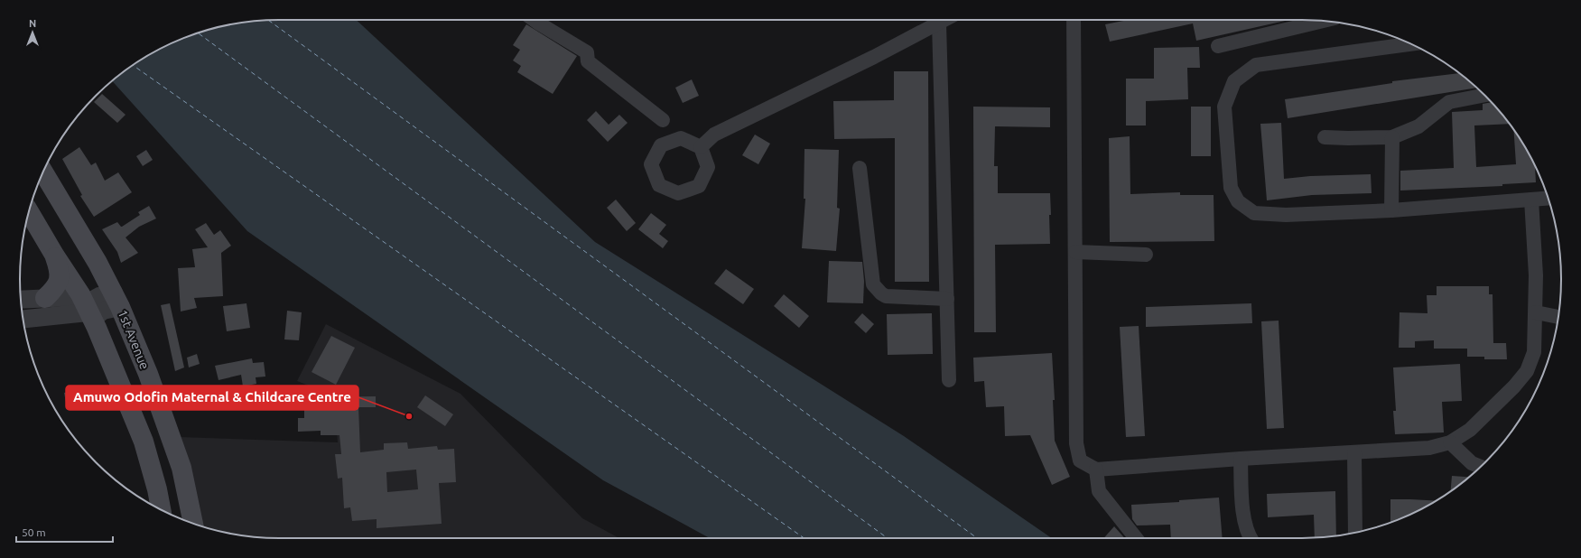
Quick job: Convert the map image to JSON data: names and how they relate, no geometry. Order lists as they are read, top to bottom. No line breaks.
{"streets":{"main road":["1st Avenue"]},"places":["Amuwo Odofin Maternal & Childcare Centre"],"scale_bar":"50 m","north":"top"}
